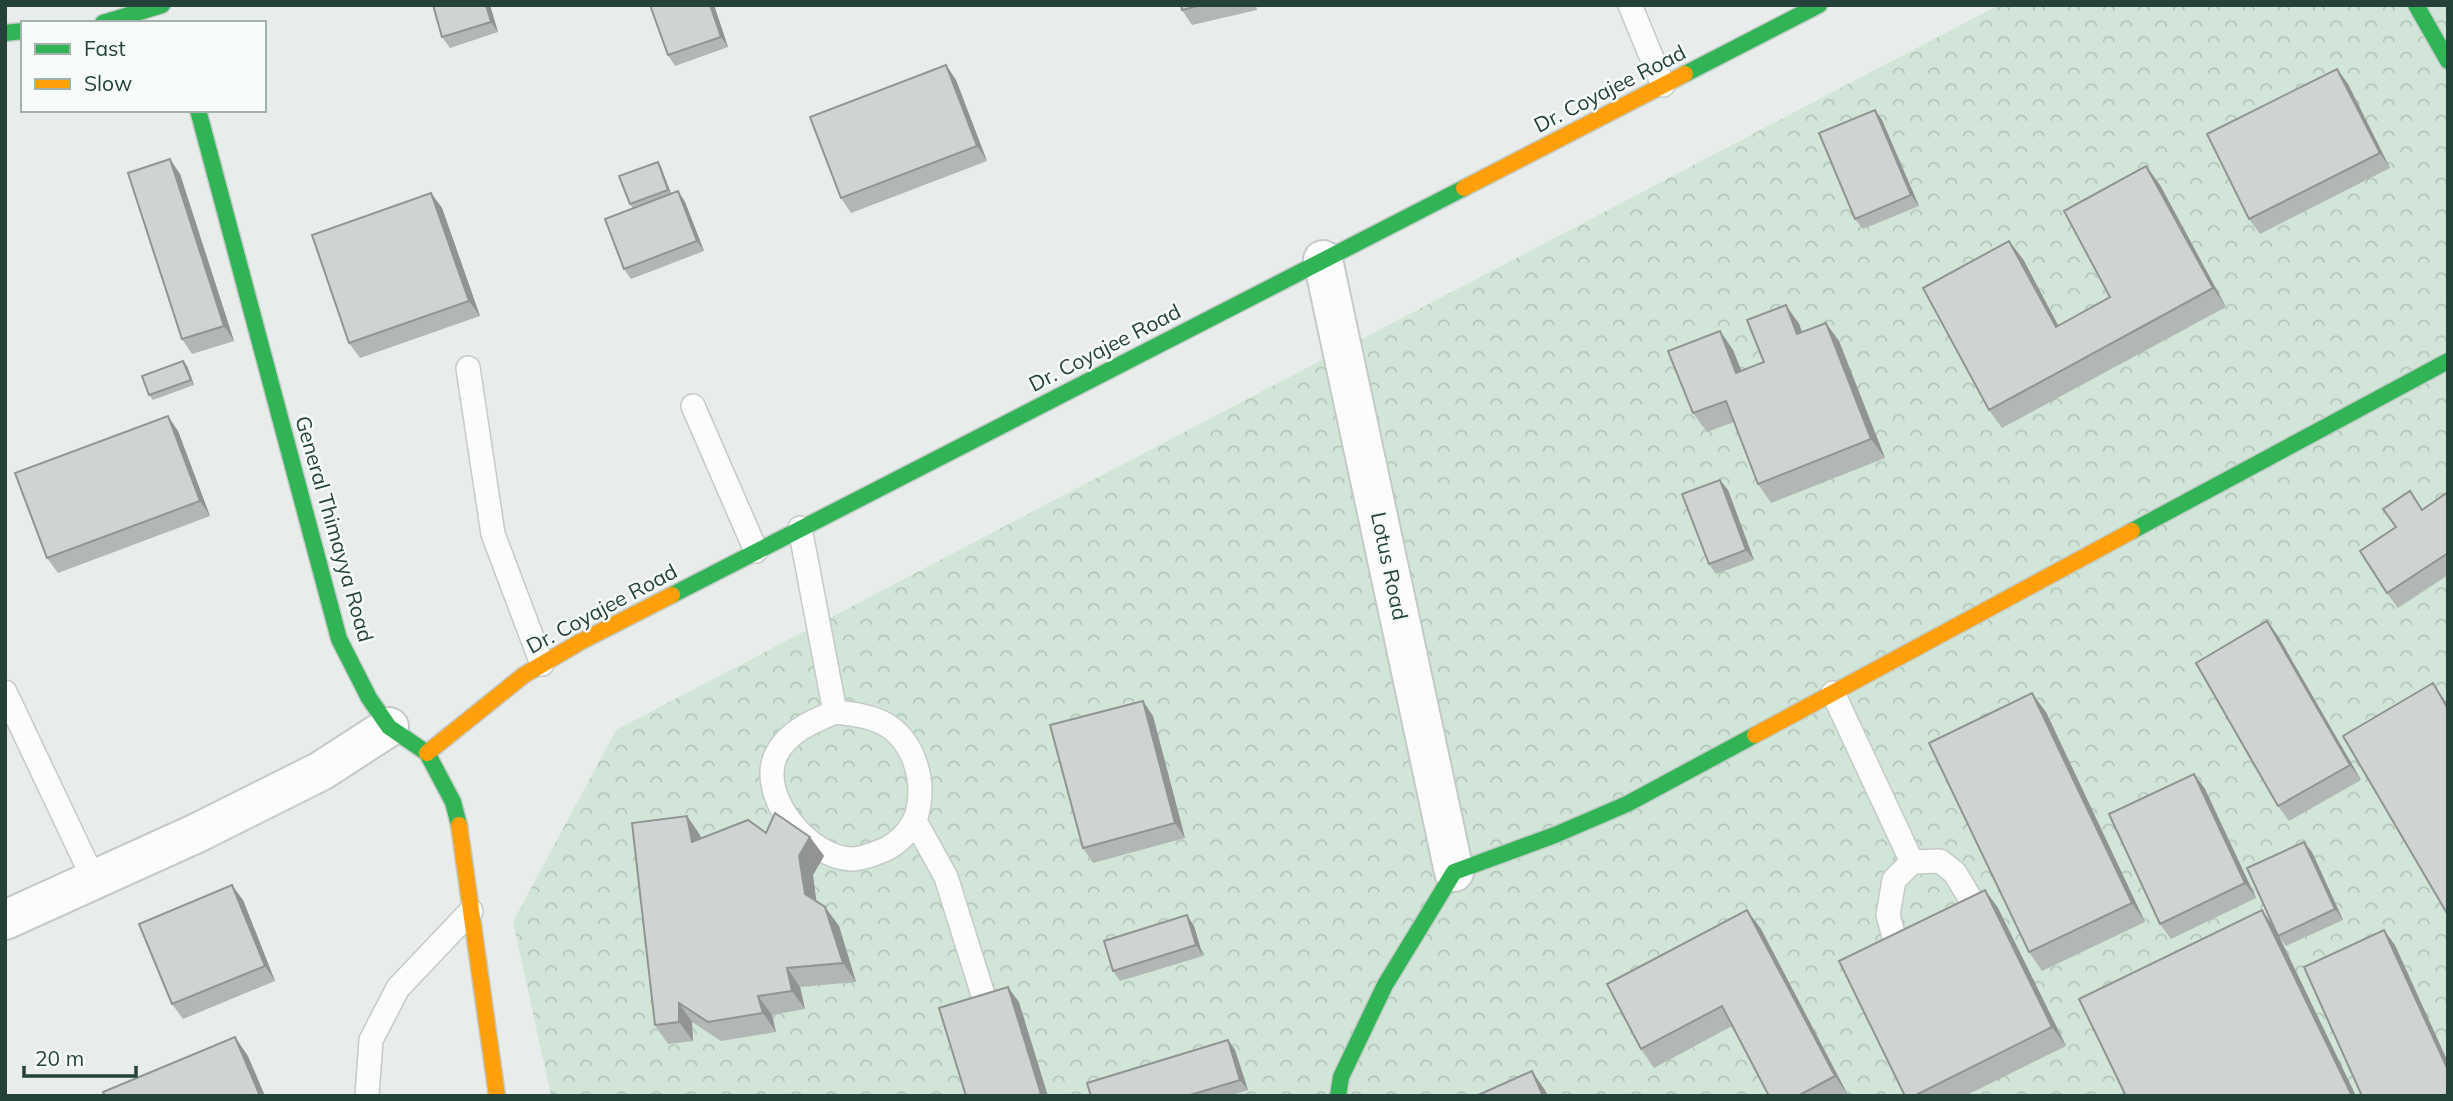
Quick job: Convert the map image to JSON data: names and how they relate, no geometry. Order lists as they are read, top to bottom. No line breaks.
{"streets":{"street":["Dr. Coyajee Road","General Thimayya Road","Lotus Road"]},"crossings":[["Dr. Coyajee Road","General Thimayya Road"],["Dr. Coyajee Road","Lotus Road"]],"legend":["Fast","Slow"],"scale_bar":"20 m"}
